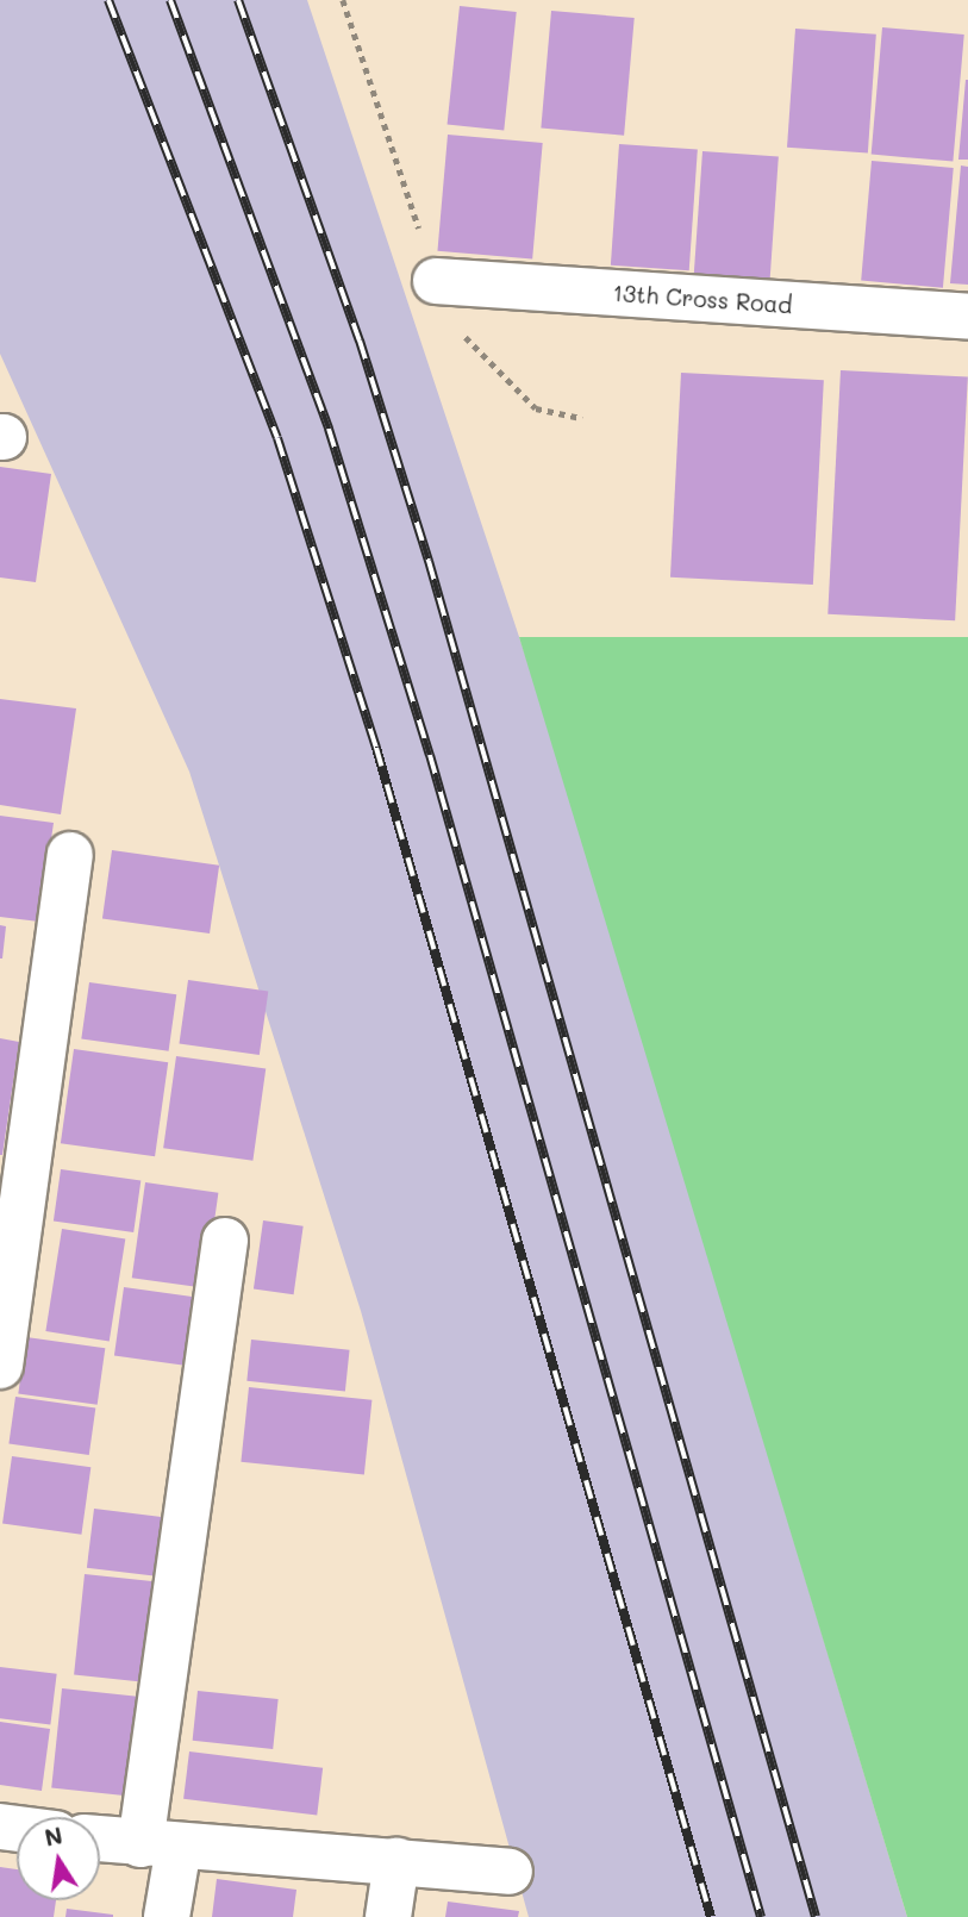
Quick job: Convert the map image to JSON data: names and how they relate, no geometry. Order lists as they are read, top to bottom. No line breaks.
{"streets":{"street":["13th Cross Road"]},"north":"top"}
